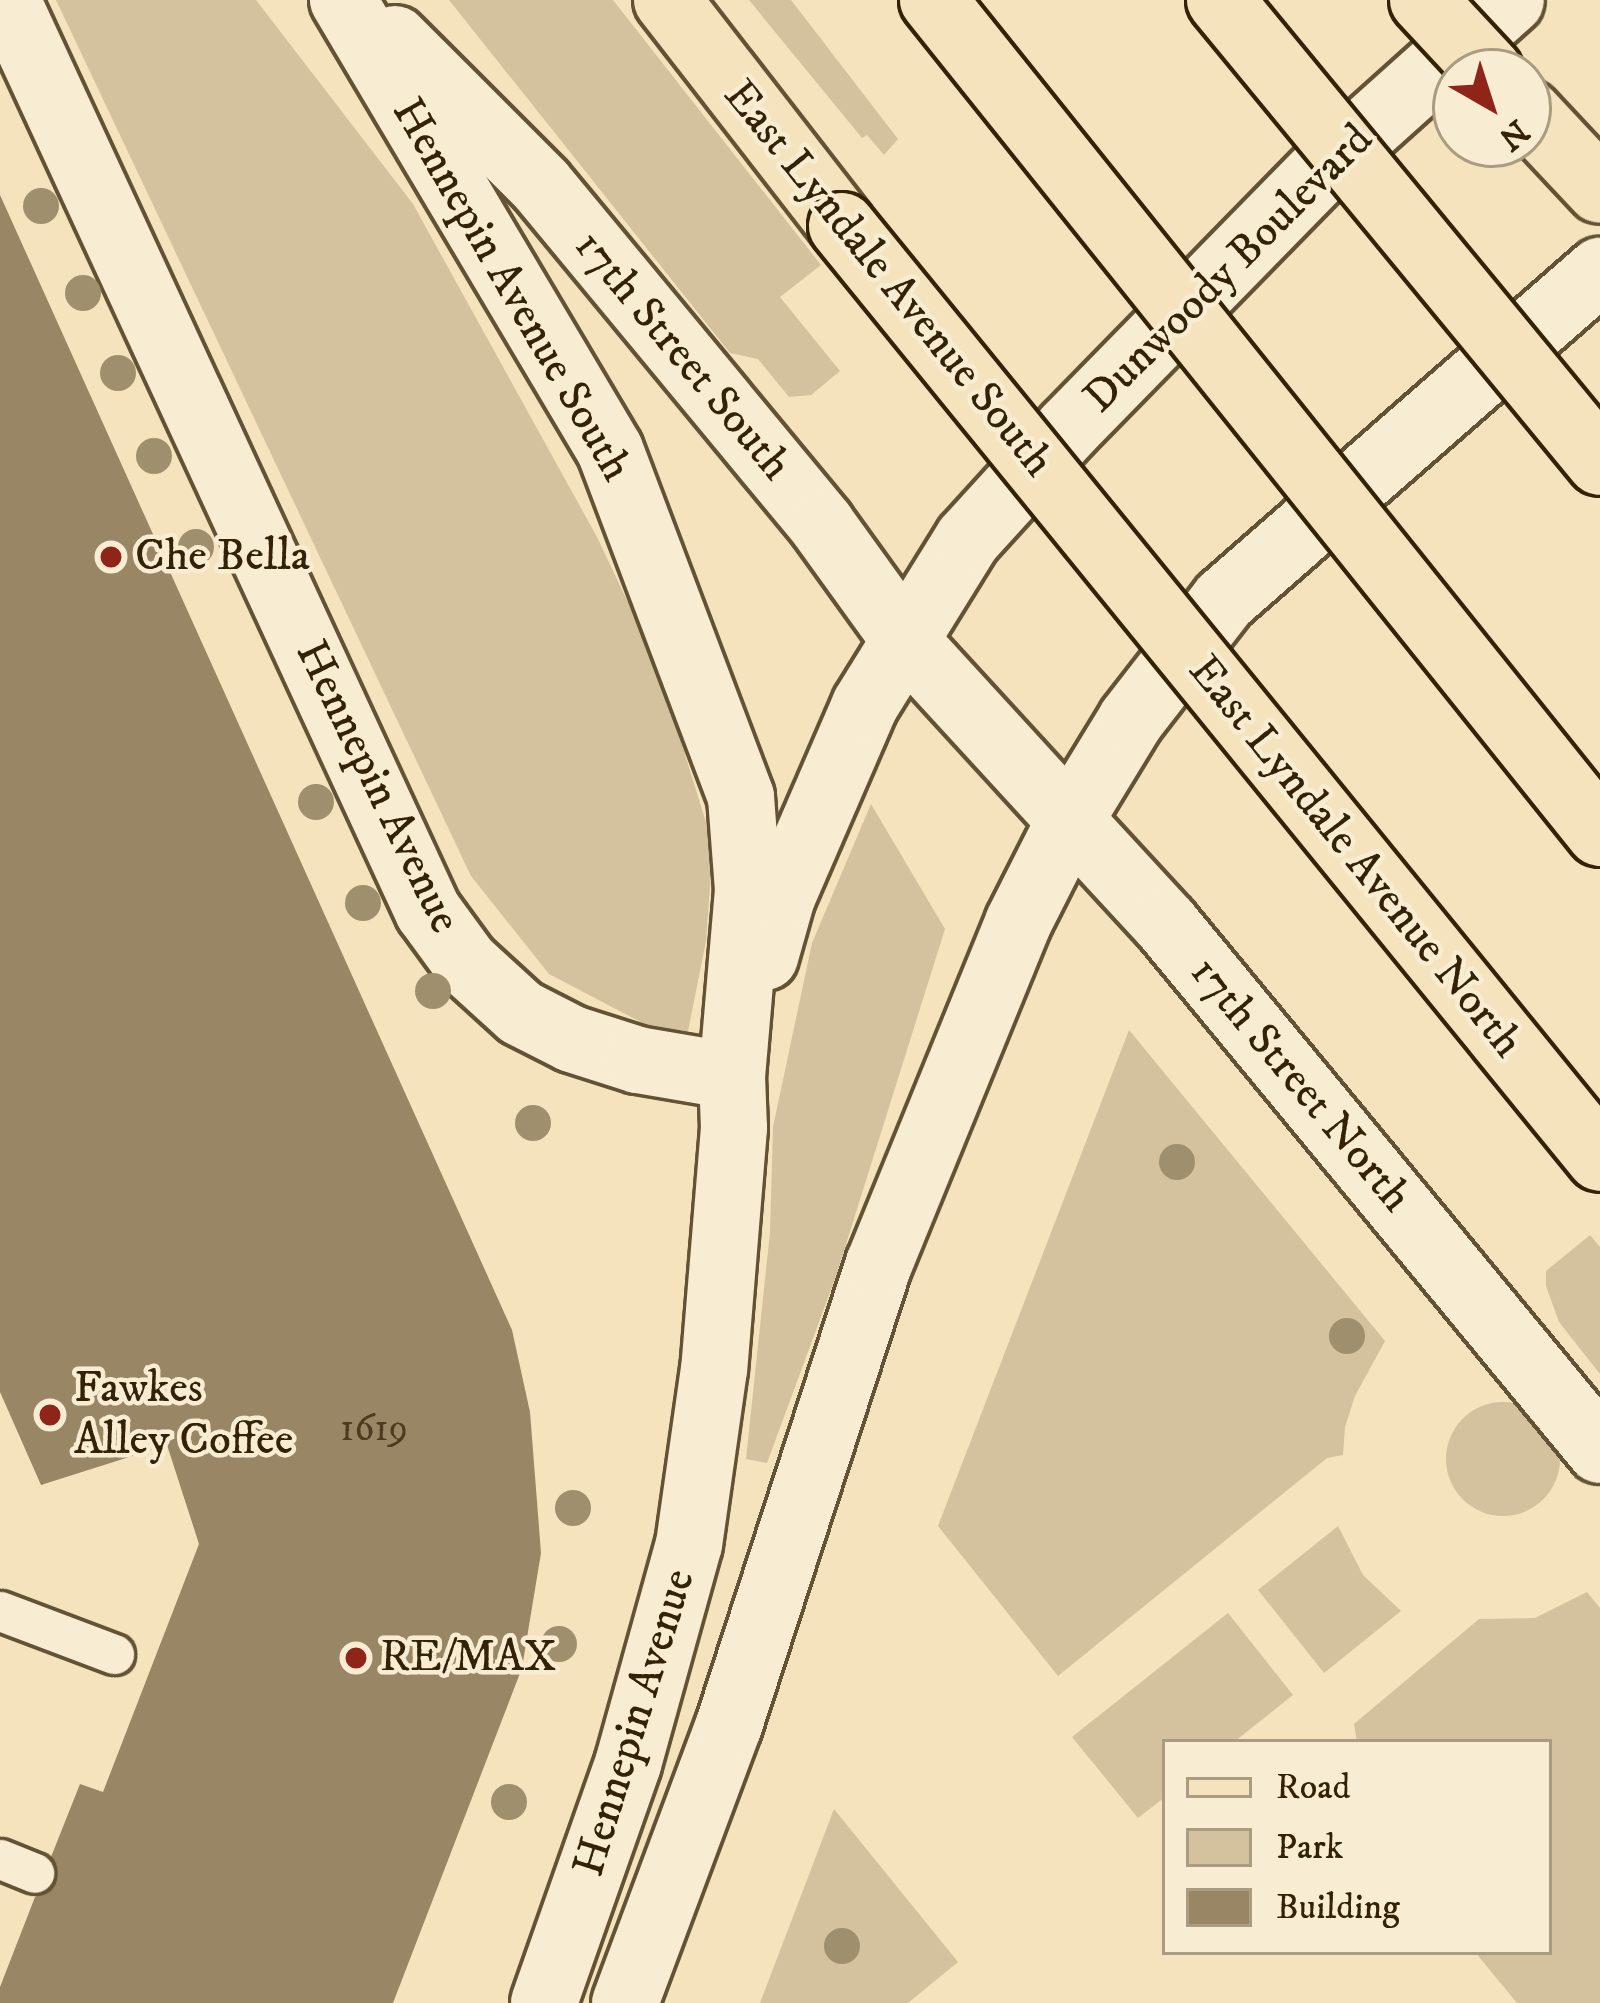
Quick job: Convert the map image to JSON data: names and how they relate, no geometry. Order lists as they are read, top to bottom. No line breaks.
{"streets":{"main road":["Dunwoody Boulevard","East Lyndale Avenue South","Hennepin Avenue South","17th Street South","Hennepin Avenue","East Lyndale Avenue North","17th Street North"]},"crossings":[["Dunwoody Boulevard","Hennepin Avenue South"],["Dunwoody Boulevard","17th Street South"],["Dunwoody Boulevard","Hennepin Avenue"],["East Lyndale Avenue South","East Lyndale Avenue North"],["Hennepin Avenue South","Hennepin Avenue"],["17th Street South","17th Street North"],["Hennepin Avenue","17th Street North"]],"places":["Che Bella","Fawkes Alley Coffee","RE/MAX"],"house_numbers":["1619"],"legend":["Road","Park","Building"],"north":"bottom right"}
